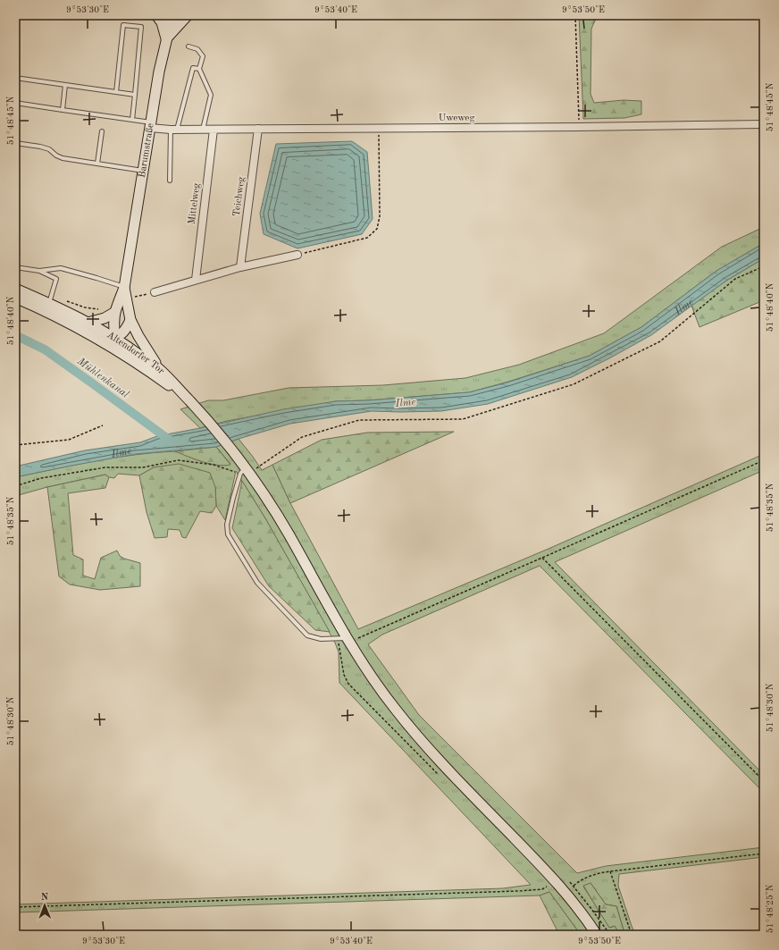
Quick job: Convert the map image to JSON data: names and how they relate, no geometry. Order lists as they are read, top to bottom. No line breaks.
{"streets":{"main road":["Barumstraße","Altendorfer Tor"],"street":["Uweweg","Teichweg","Mittelweg"]},"crossings":[["Uweweg","Barumstraße"],["Uweweg","Teichweg"],["Uweweg","Mittelweg"],["Barumstraße","Altendorfer Tor"]],"water":["Ilme","Mühlenkanal"],"north":"top","coordinates":["9°53'30\"E","9°53'40\"E","9°53'50\"E","51°48'45\"N","51°48'40\"N","51°48'35\"N","51°48'30\"N","51°48'25\"N"]}
